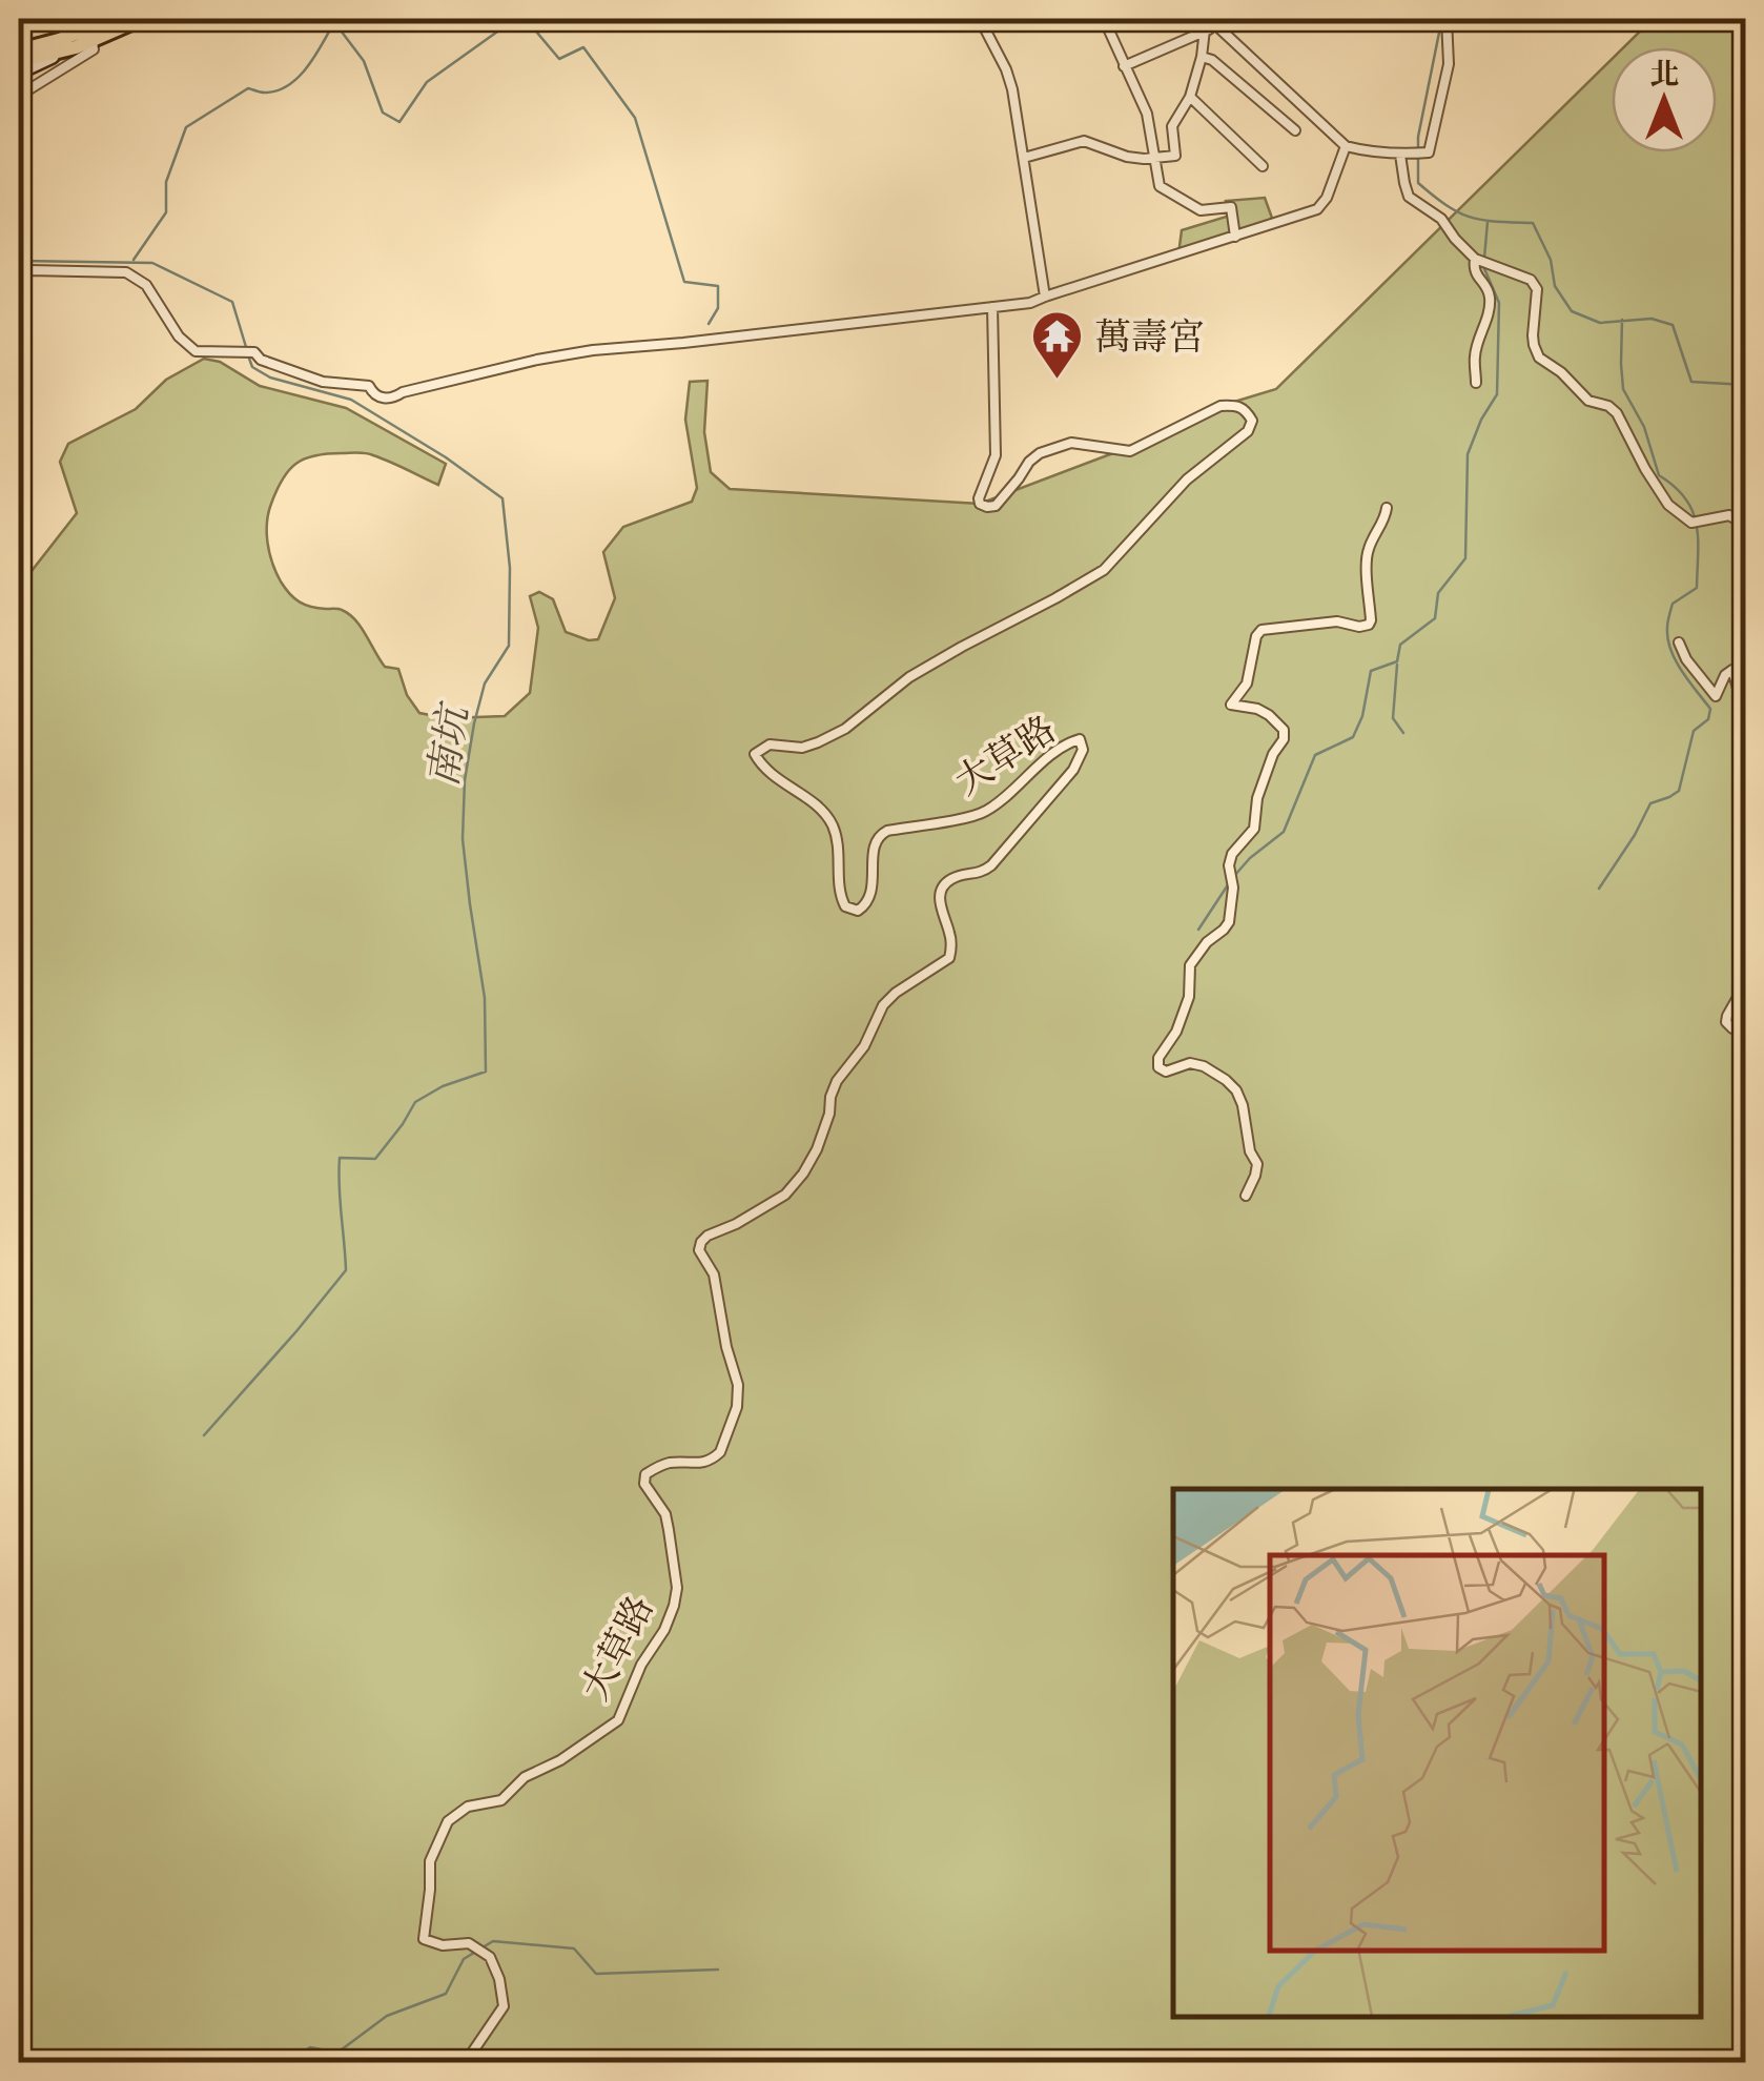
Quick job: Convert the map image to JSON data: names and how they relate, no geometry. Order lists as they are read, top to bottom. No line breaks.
{"streets":{"street":["大草路"]},"water":["南坑"],"places":{"temple":["萬壽宮"]},"north":"top"}
